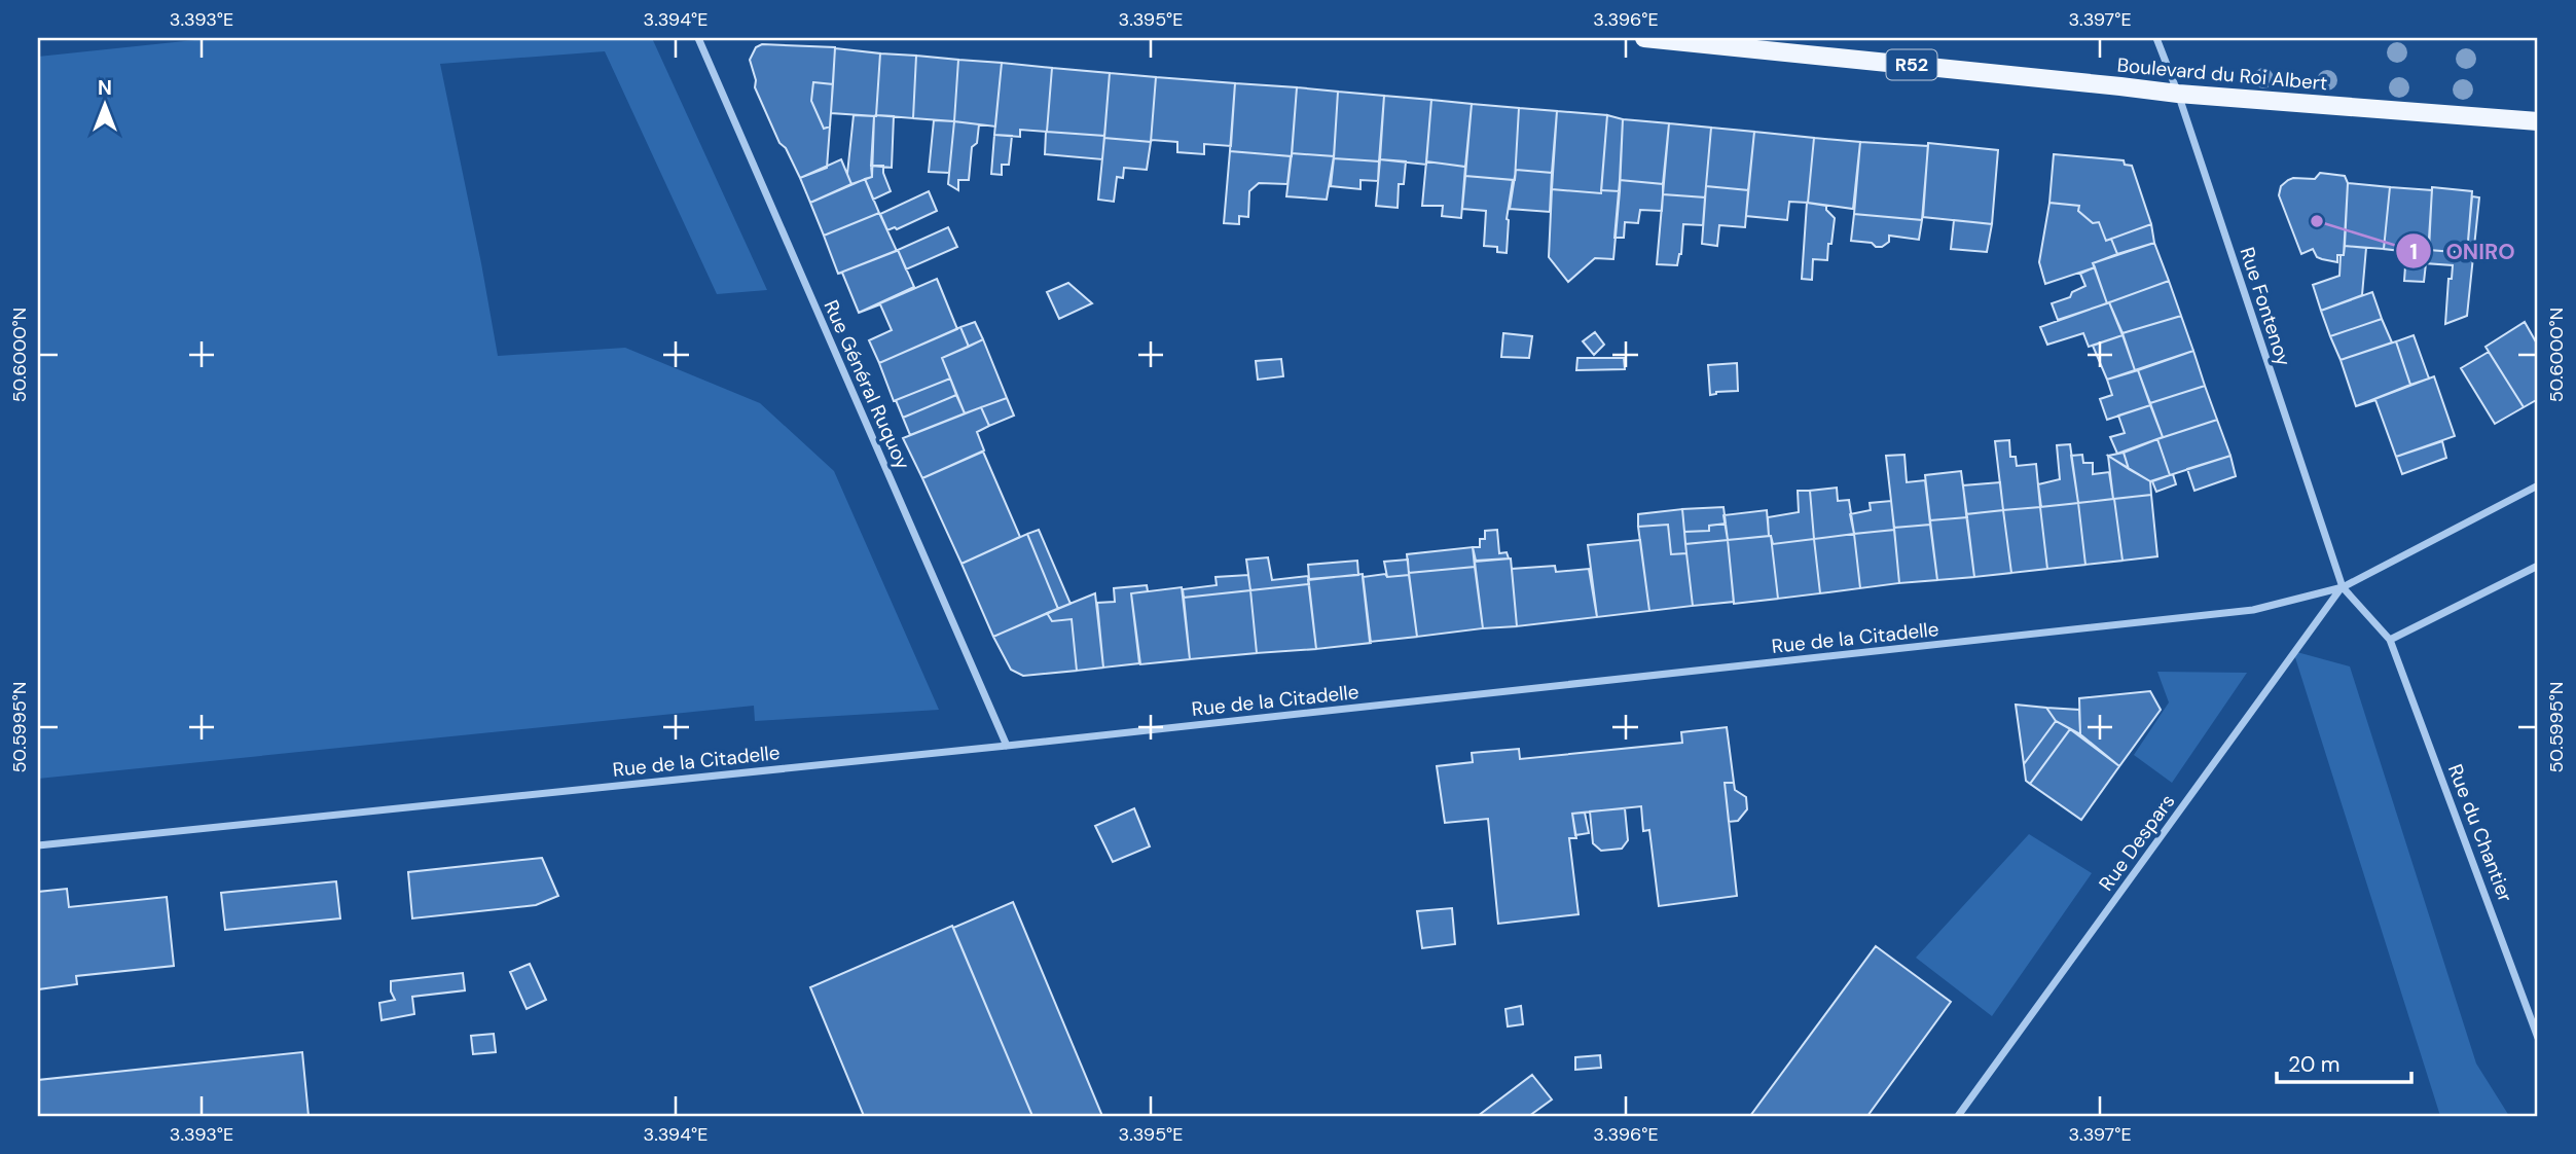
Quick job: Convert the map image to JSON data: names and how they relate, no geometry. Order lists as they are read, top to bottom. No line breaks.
{"streets":{"main road":["R52","Boulevard du Roi Albert"],"street":["Rue Fontenoy","Rue Général Ruquoy","Rue de la Citadelle","Rue du Chantier","Rue Despars"]},"crossings":[["Boulevard du Roi Albert","Rue Fontenoy"],["Rue Fontenoy","Rue de la Citadelle"],["Rue Fontenoy","Rue du Chantier"],["Rue Fontenoy","Rue Despars"],["Rue Général Ruquoy","Rue de la Citadelle"],["Rue de la Citadelle","Rue du Chantier"],["Rue de la Citadelle","Rue Despars"],["Rue du Chantier","Rue Despars"]],"places":["ONIRO"],"scale_bar":"20 m","north":"top","coordinates":["3.393°E","3.394°E","3.395°E","3.396°E","3.397°E","50.6000°N","50.5995°N"]}
